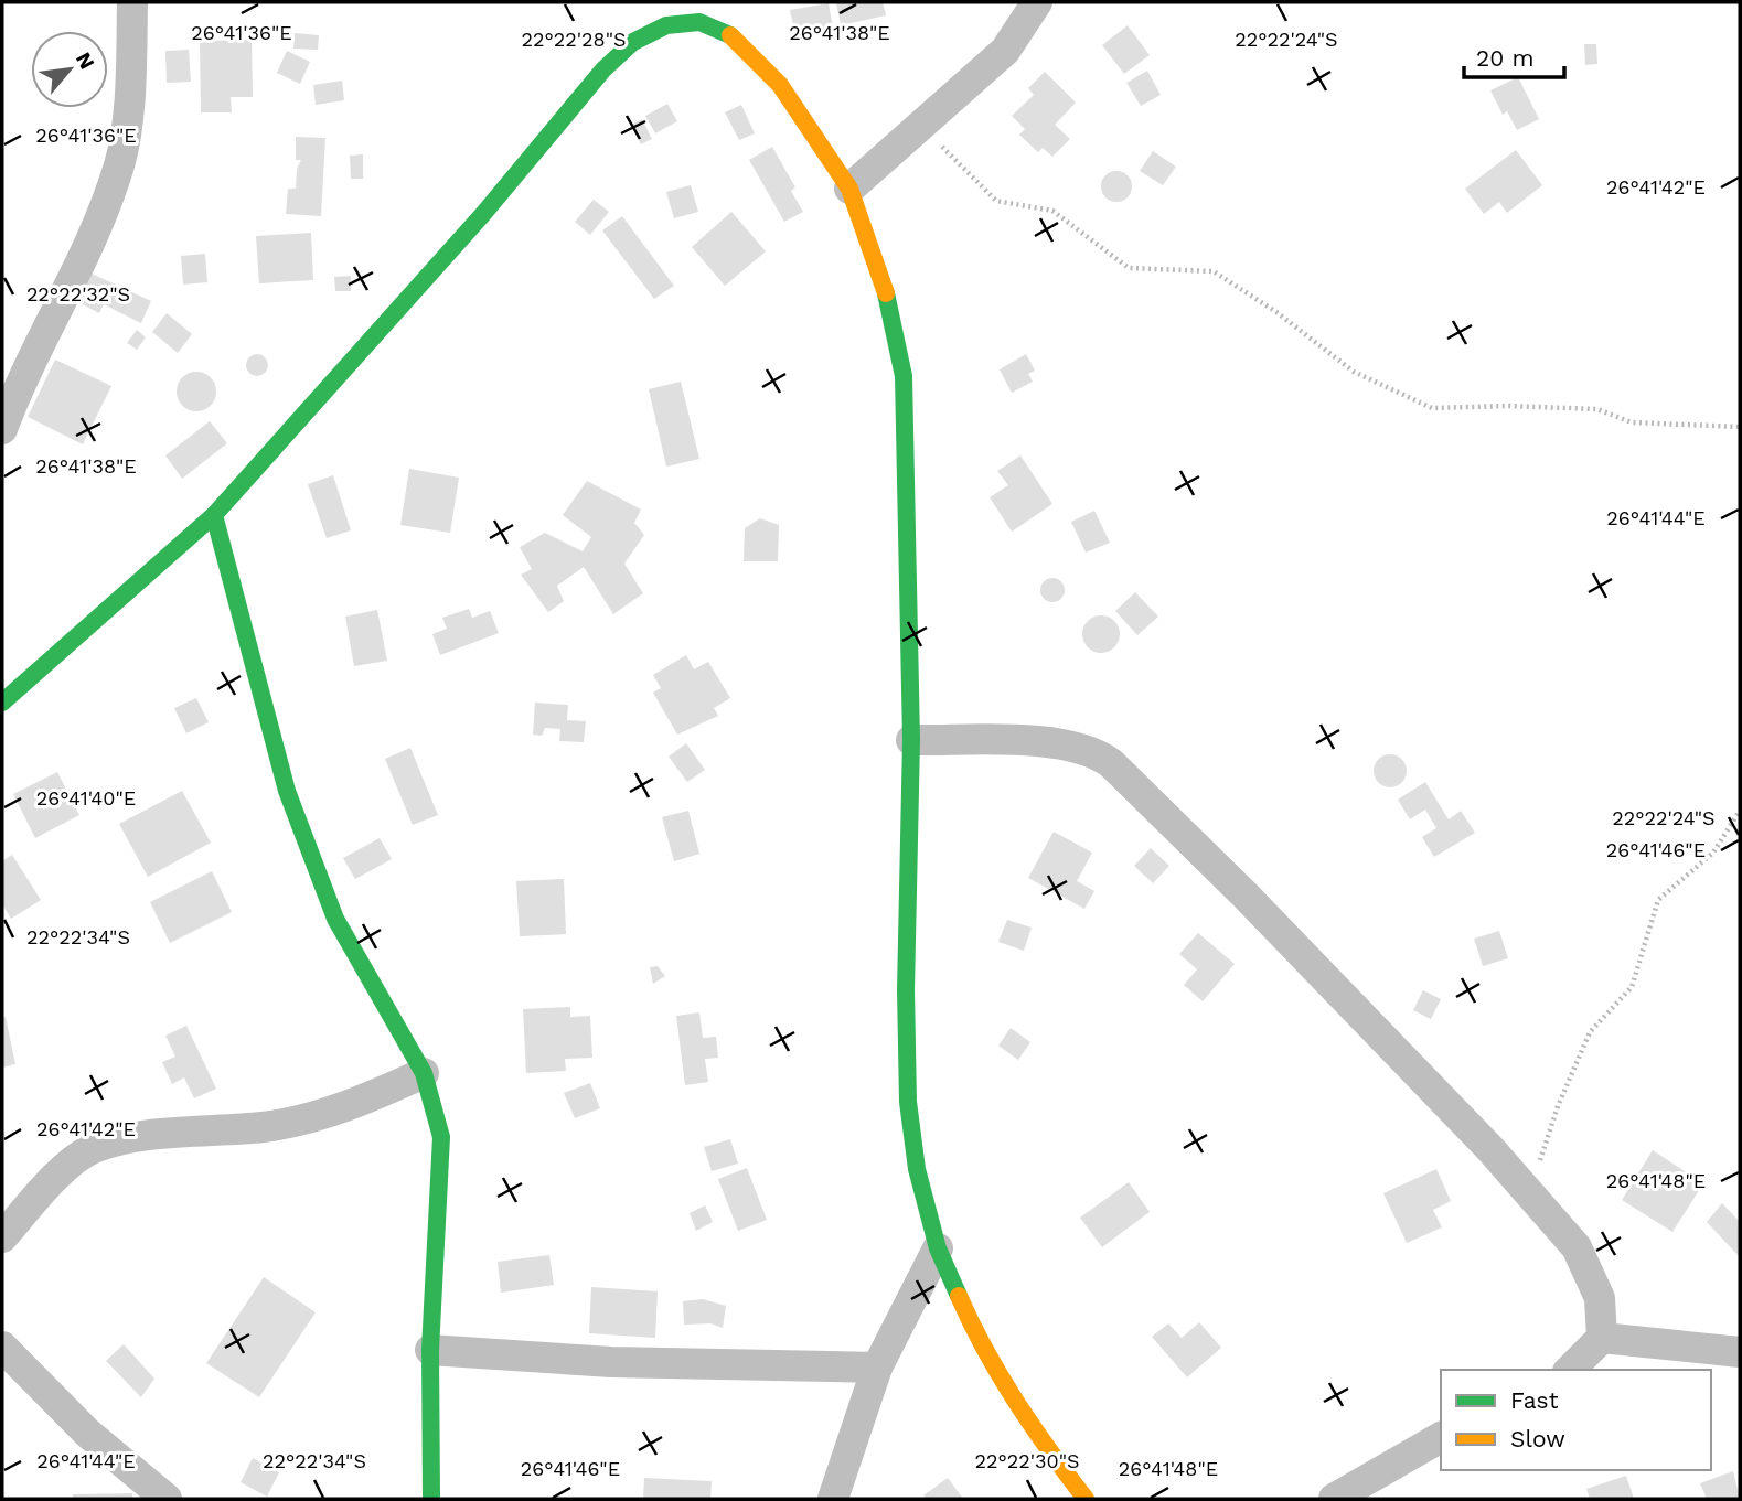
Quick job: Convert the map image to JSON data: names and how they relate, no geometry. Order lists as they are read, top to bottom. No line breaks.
{"legend":["Fast","Slow"],"scale_bar":"20 m","north":"top right","coordinates":["26°41'36\"E","26°41'38\"E","22°22'28\"S","22°22'24\"S","26°41'42\"E","22°22'32\"S","26°41'44\"E","26°41'40\"E","26°41'46\"E","22°22'34\"S","26°41'48\"E","22°22'30\"S"]}
